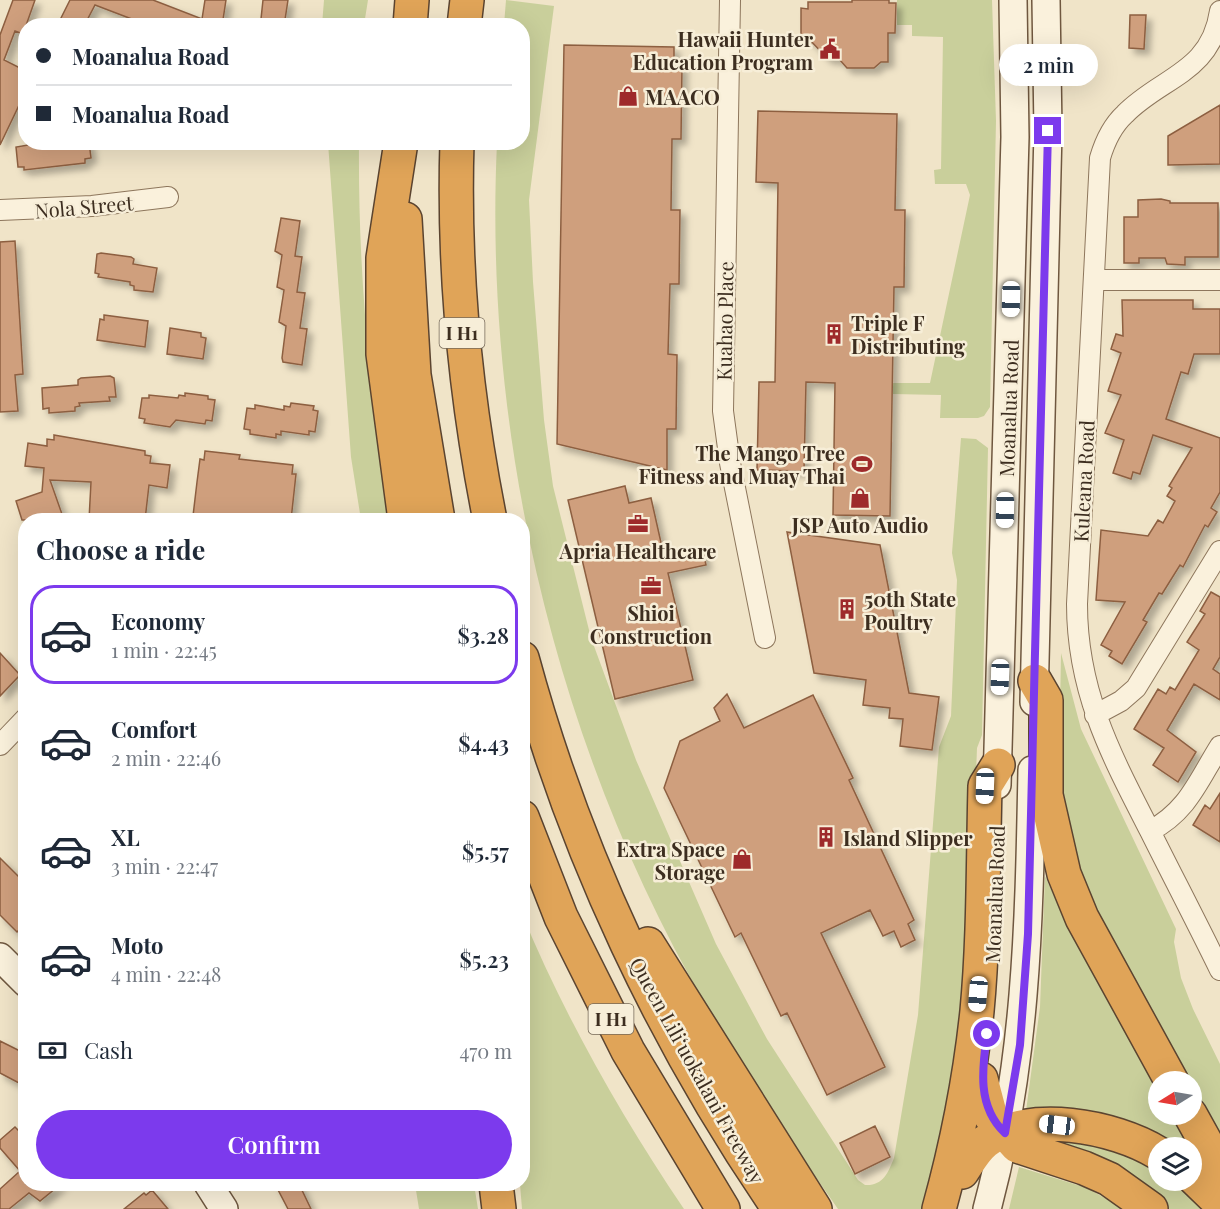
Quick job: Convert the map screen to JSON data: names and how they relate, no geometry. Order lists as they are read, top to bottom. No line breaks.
{"streets":{"highway":["I H1","Queen Liliʻuokalani Freeway"],"main road":["Moanalua Road"],"street":["Nola Street","Kuahao Place","Kuleana Road"]},"places":{"public building":["Hawaii Hunter Education Program"],"shop":["MAACO","JSP Auto Audio","Extra Space Storage"],"building":["Triple F Distributing","50th State Poultry","Island Slipper"],"sports":["The Mango Tree Fitness and Muay Thai"],"office":["Apria Healthcare","Shioi Construction"]},"north":"left","page":{"banner":["Moanalua Road","Moanalua Road"],"bubble":"2 min","heading":"Choose a ride","list":[{"name":"Economy","note":"1 min · 22:45","value":"$3.28"},{"name":"Comfort","note":"2 min · 22:46","value":"$4.43"},{"name":"XL","note":"3 min · 22:47","value":"$5.57"},{"name":"Moto","note":"4 min · 22:48","value":"$5.23"}],"pay":["Cash","470 m"],"buttons":"Confirm"}}
